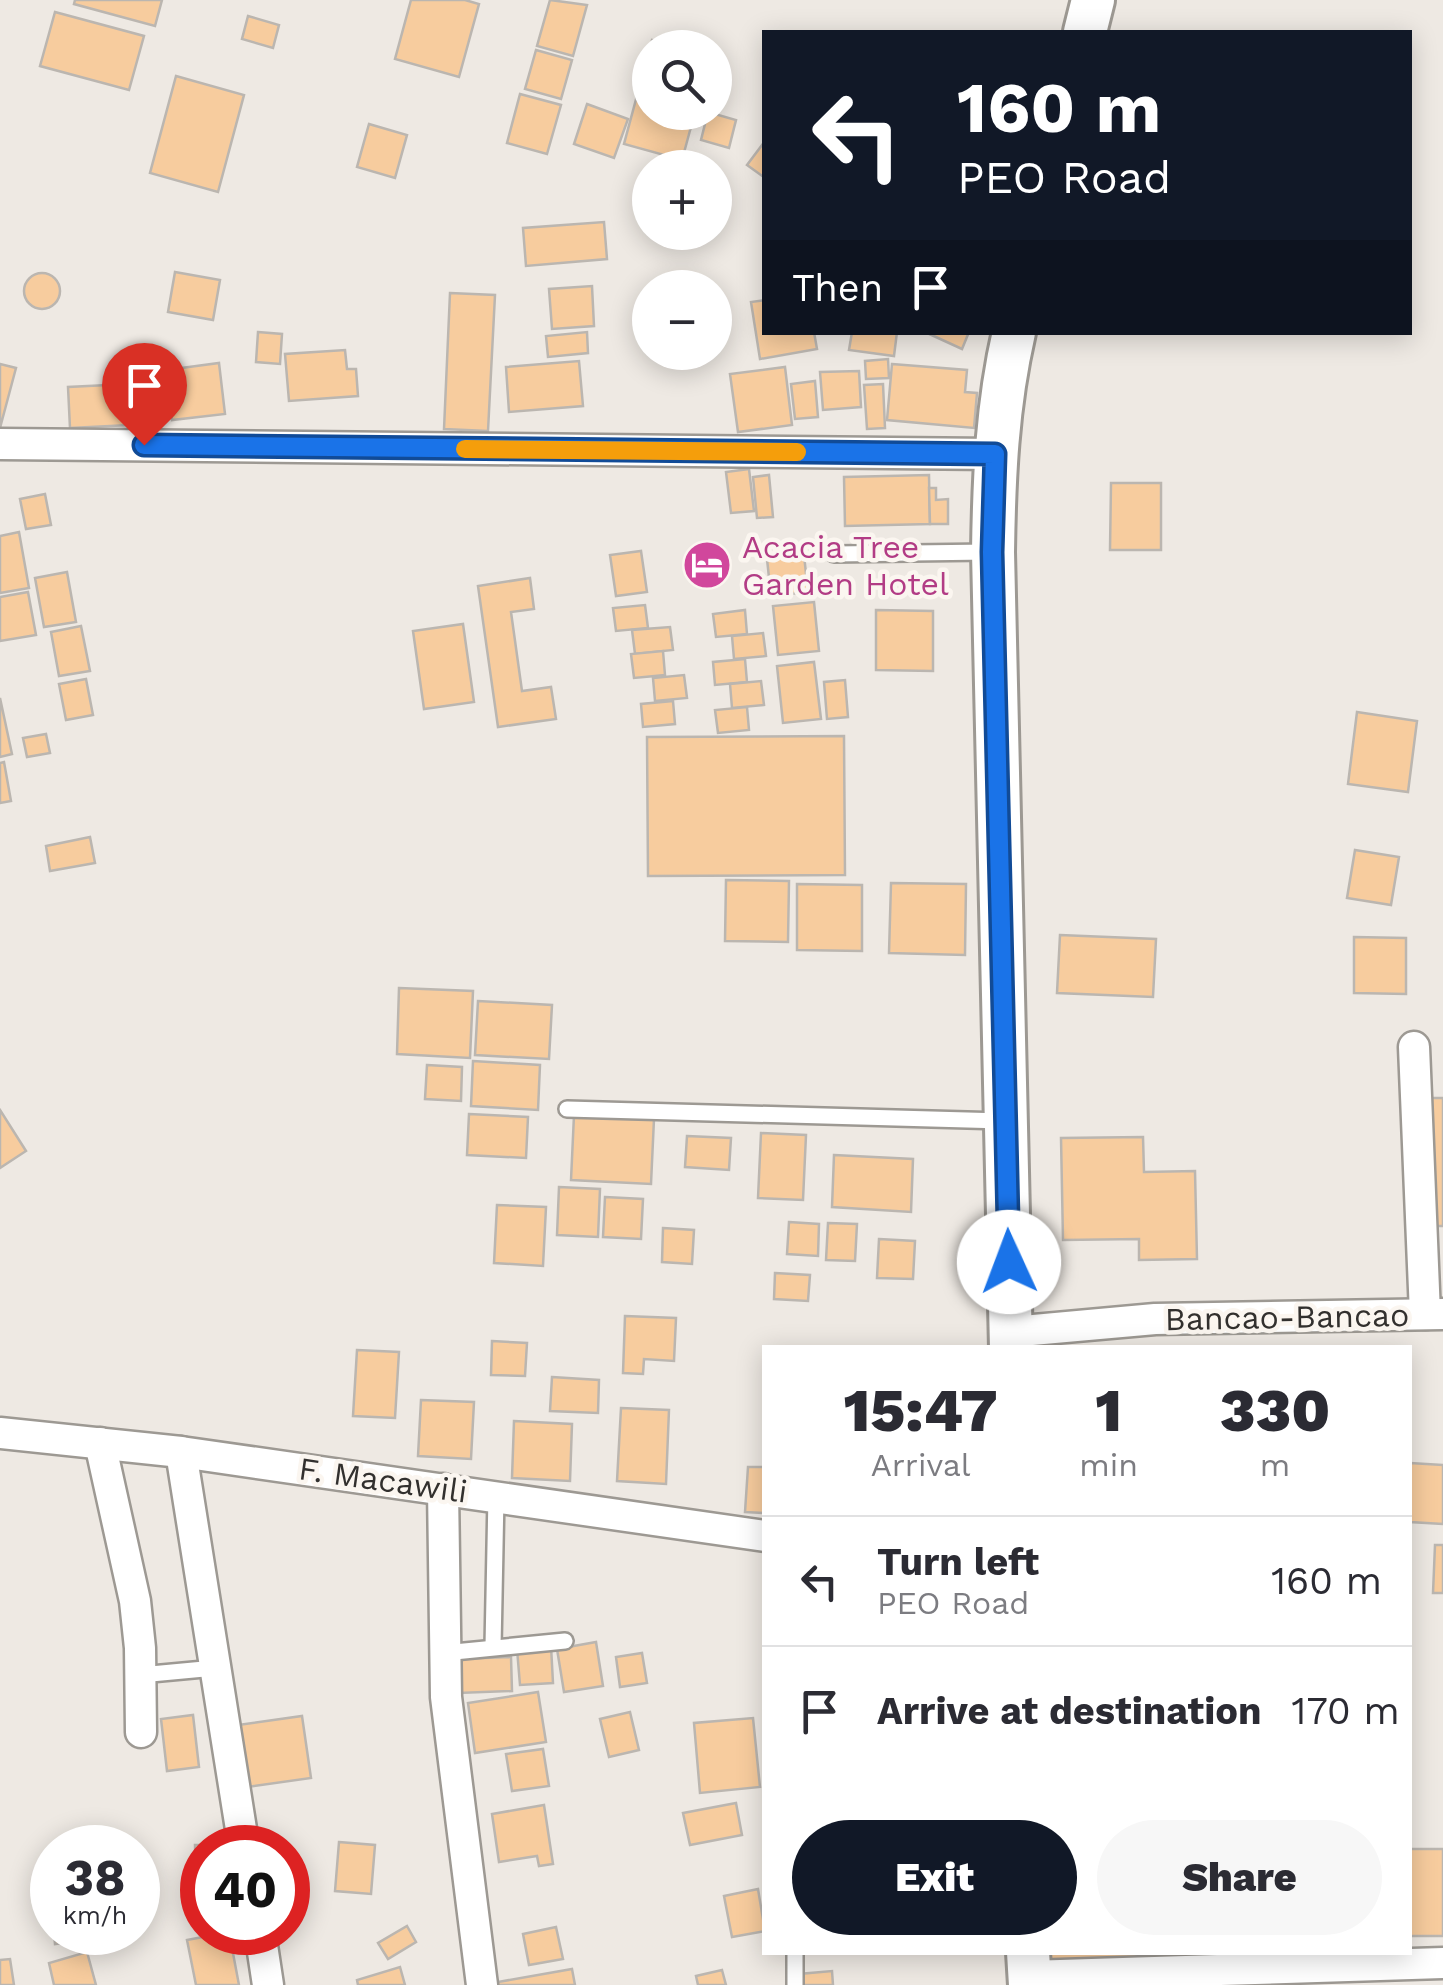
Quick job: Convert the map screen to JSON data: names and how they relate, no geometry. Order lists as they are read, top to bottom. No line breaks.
{"streets":{"street":["Bancao-Bancao","F. Macawili"]},"places":{"hotel":["Acacia Tree Garden Hotel"]},"page":{"map_buttons":["+","−"],"turn":["160 m","PEO Road"],"then":"Then","eta":["15:47","Arrival","1","min","330","m"],"list":[{"name":"Turn left","note":"PEO Road","value":"160 m"},{"name":"Arrive at destination","value":"170 m"}],"buttons":["Exit","Share"],"speed":"38 km/h","limit":"40"}}
